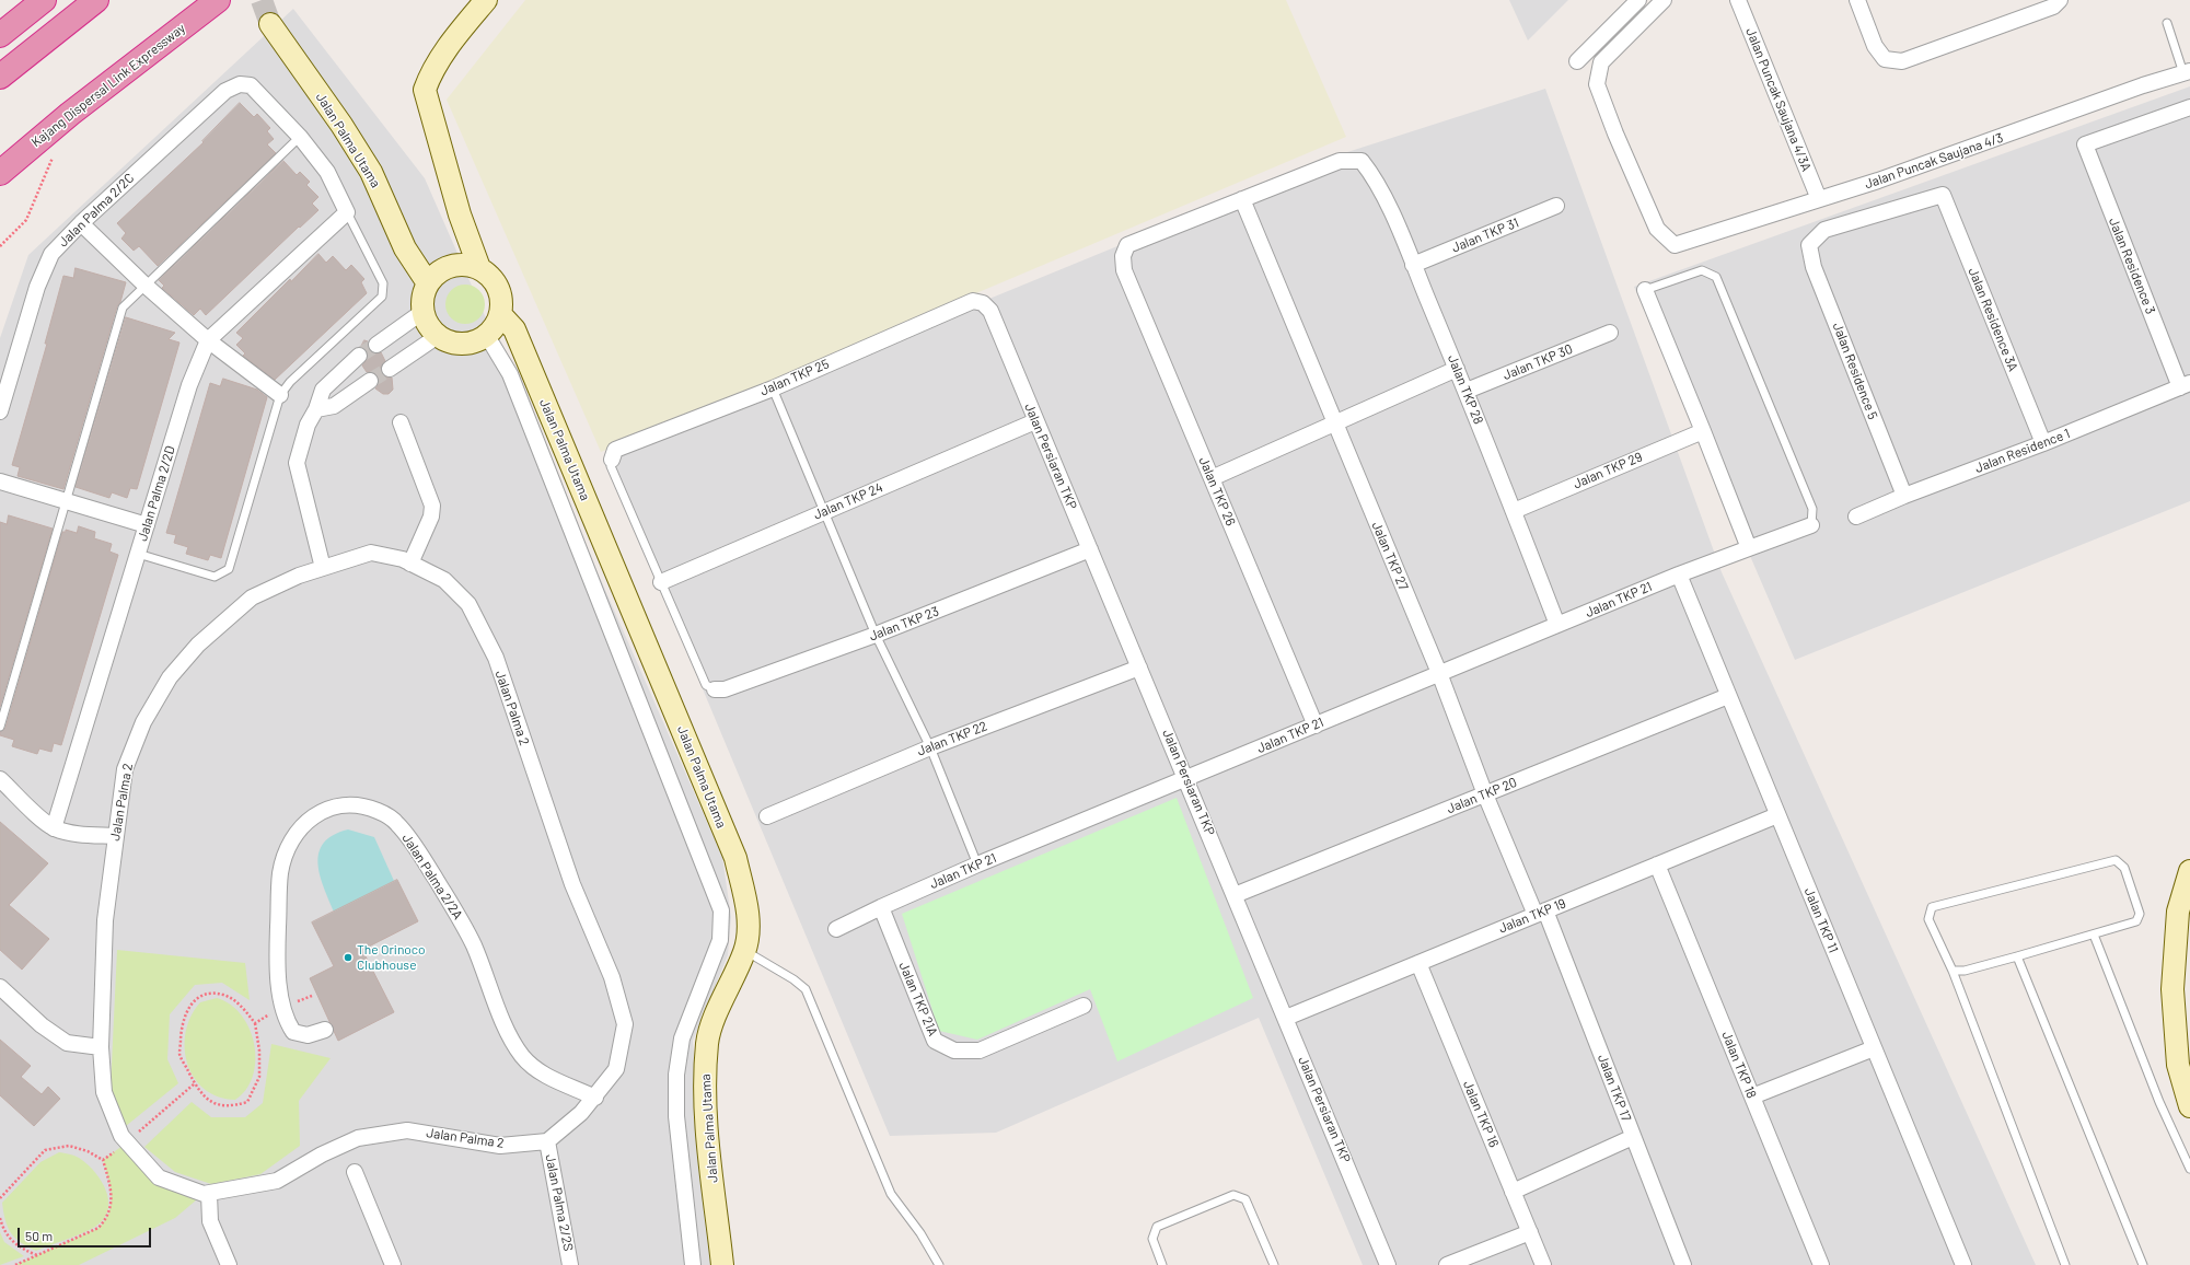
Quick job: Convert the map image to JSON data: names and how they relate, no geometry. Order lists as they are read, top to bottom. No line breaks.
{"streets":{"highway":["Kajang Dispersal Link Expressway"],"street":["Jalan Puncak Saujana 4/3A","Jalan Palma Utama","Jalan Puncak Saujana 4/3","Jalan Palma 2/2C","Jalan TKP 31","Jalan Residence 3","Jalan Residence 3A","Jalan TKP 30","Jalan Residence 5","Jalan TKP 25","Jalan TKP 28","Jalan Residence 1","Jalan Persiaran TKP","Jalan TKP 29","Jalan TKP 26","Jalan Palma 2/2D","Jalan TKP 24","Jalan TKP 27","Jalan TKP 21","Jalan TKP 23","Jalan Palma 2","Jalan TKP 22","Jalan TKP 20","Jalan Palma 2/2A","Jalan TKP 19","Jalan TKP 11","Jalan TKP 21A","Jalan TKP 18","Jalan TKP 17","Jalan TKP 16","Jalan Palma 2/2S"]},"crossings":[["Jalan Puncak Saujana 4/3A","Jalan Puncak Saujana 4/3"],["Jalan TKP 31","Jalan TKP 28"],["Jalan Residence 3","Jalan Residence 1"],["Jalan Residence 3A","Jalan Residence 5"],["Jalan Residence 3A","Jalan Residence 1"],["Jalan TKP 30","Jalan TKP 28"],["Jalan Residence 5","Jalan Residence 1"],["Jalan TKP 25","Jalan Persiaran TKP"],["Jalan TKP 28","Jalan TKP 29"],["Jalan TKP 28","Jalan TKP 26"],["Jalan TKP 28","Jalan TKP 27"],["Jalan TKP 28","Jalan TKP 21"],["Jalan Persiaran TKP","Jalan TKP 24"],["Jalan Persiaran TKP","Jalan TKP 21"],["Jalan Persiaran TKP","Jalan TKP 23"],["Jalan Persiaran TKP","Jalan TKP 22"],["Jalan Persiaran TKP","Jalan TKP 20"],["Jalan Persiaran TKP","Jalan TKP 19"],["Jalan TKP 26","Jalan TKP 27"],["Jalan TKP 26","Jalan TKP 21"],["Jalan TKP 27","Jalan TKP 21"],["Jalan TKP 27","Jalan TKP 20"],["Jalan TKP 27","Jalan TKP 19"],["Jalan TKP 27","Jalan TKP 17"],["Jalan TKP 21","Jalan TKP 11"],["Jalan TKP 21","Jalan TKP 21A"],["Jalan Palma 2","Jalan Palma 2/2A"],["Jalan Palma 2","Jalan Palma 2/2S"],["Jalan TKP 20","Jalan TKP 11"],["Jalan TKP 19","Jalan TKP 11"],["Jalan TKP 19","Jalan TKP 18"],["Jalan TKP 19","Jalan TKP 17"],["Jalan TKP 19","Jalan TKP 16"]],"places":["The Orinoco Clubhouse"],"scale_bar":"50 m"}
